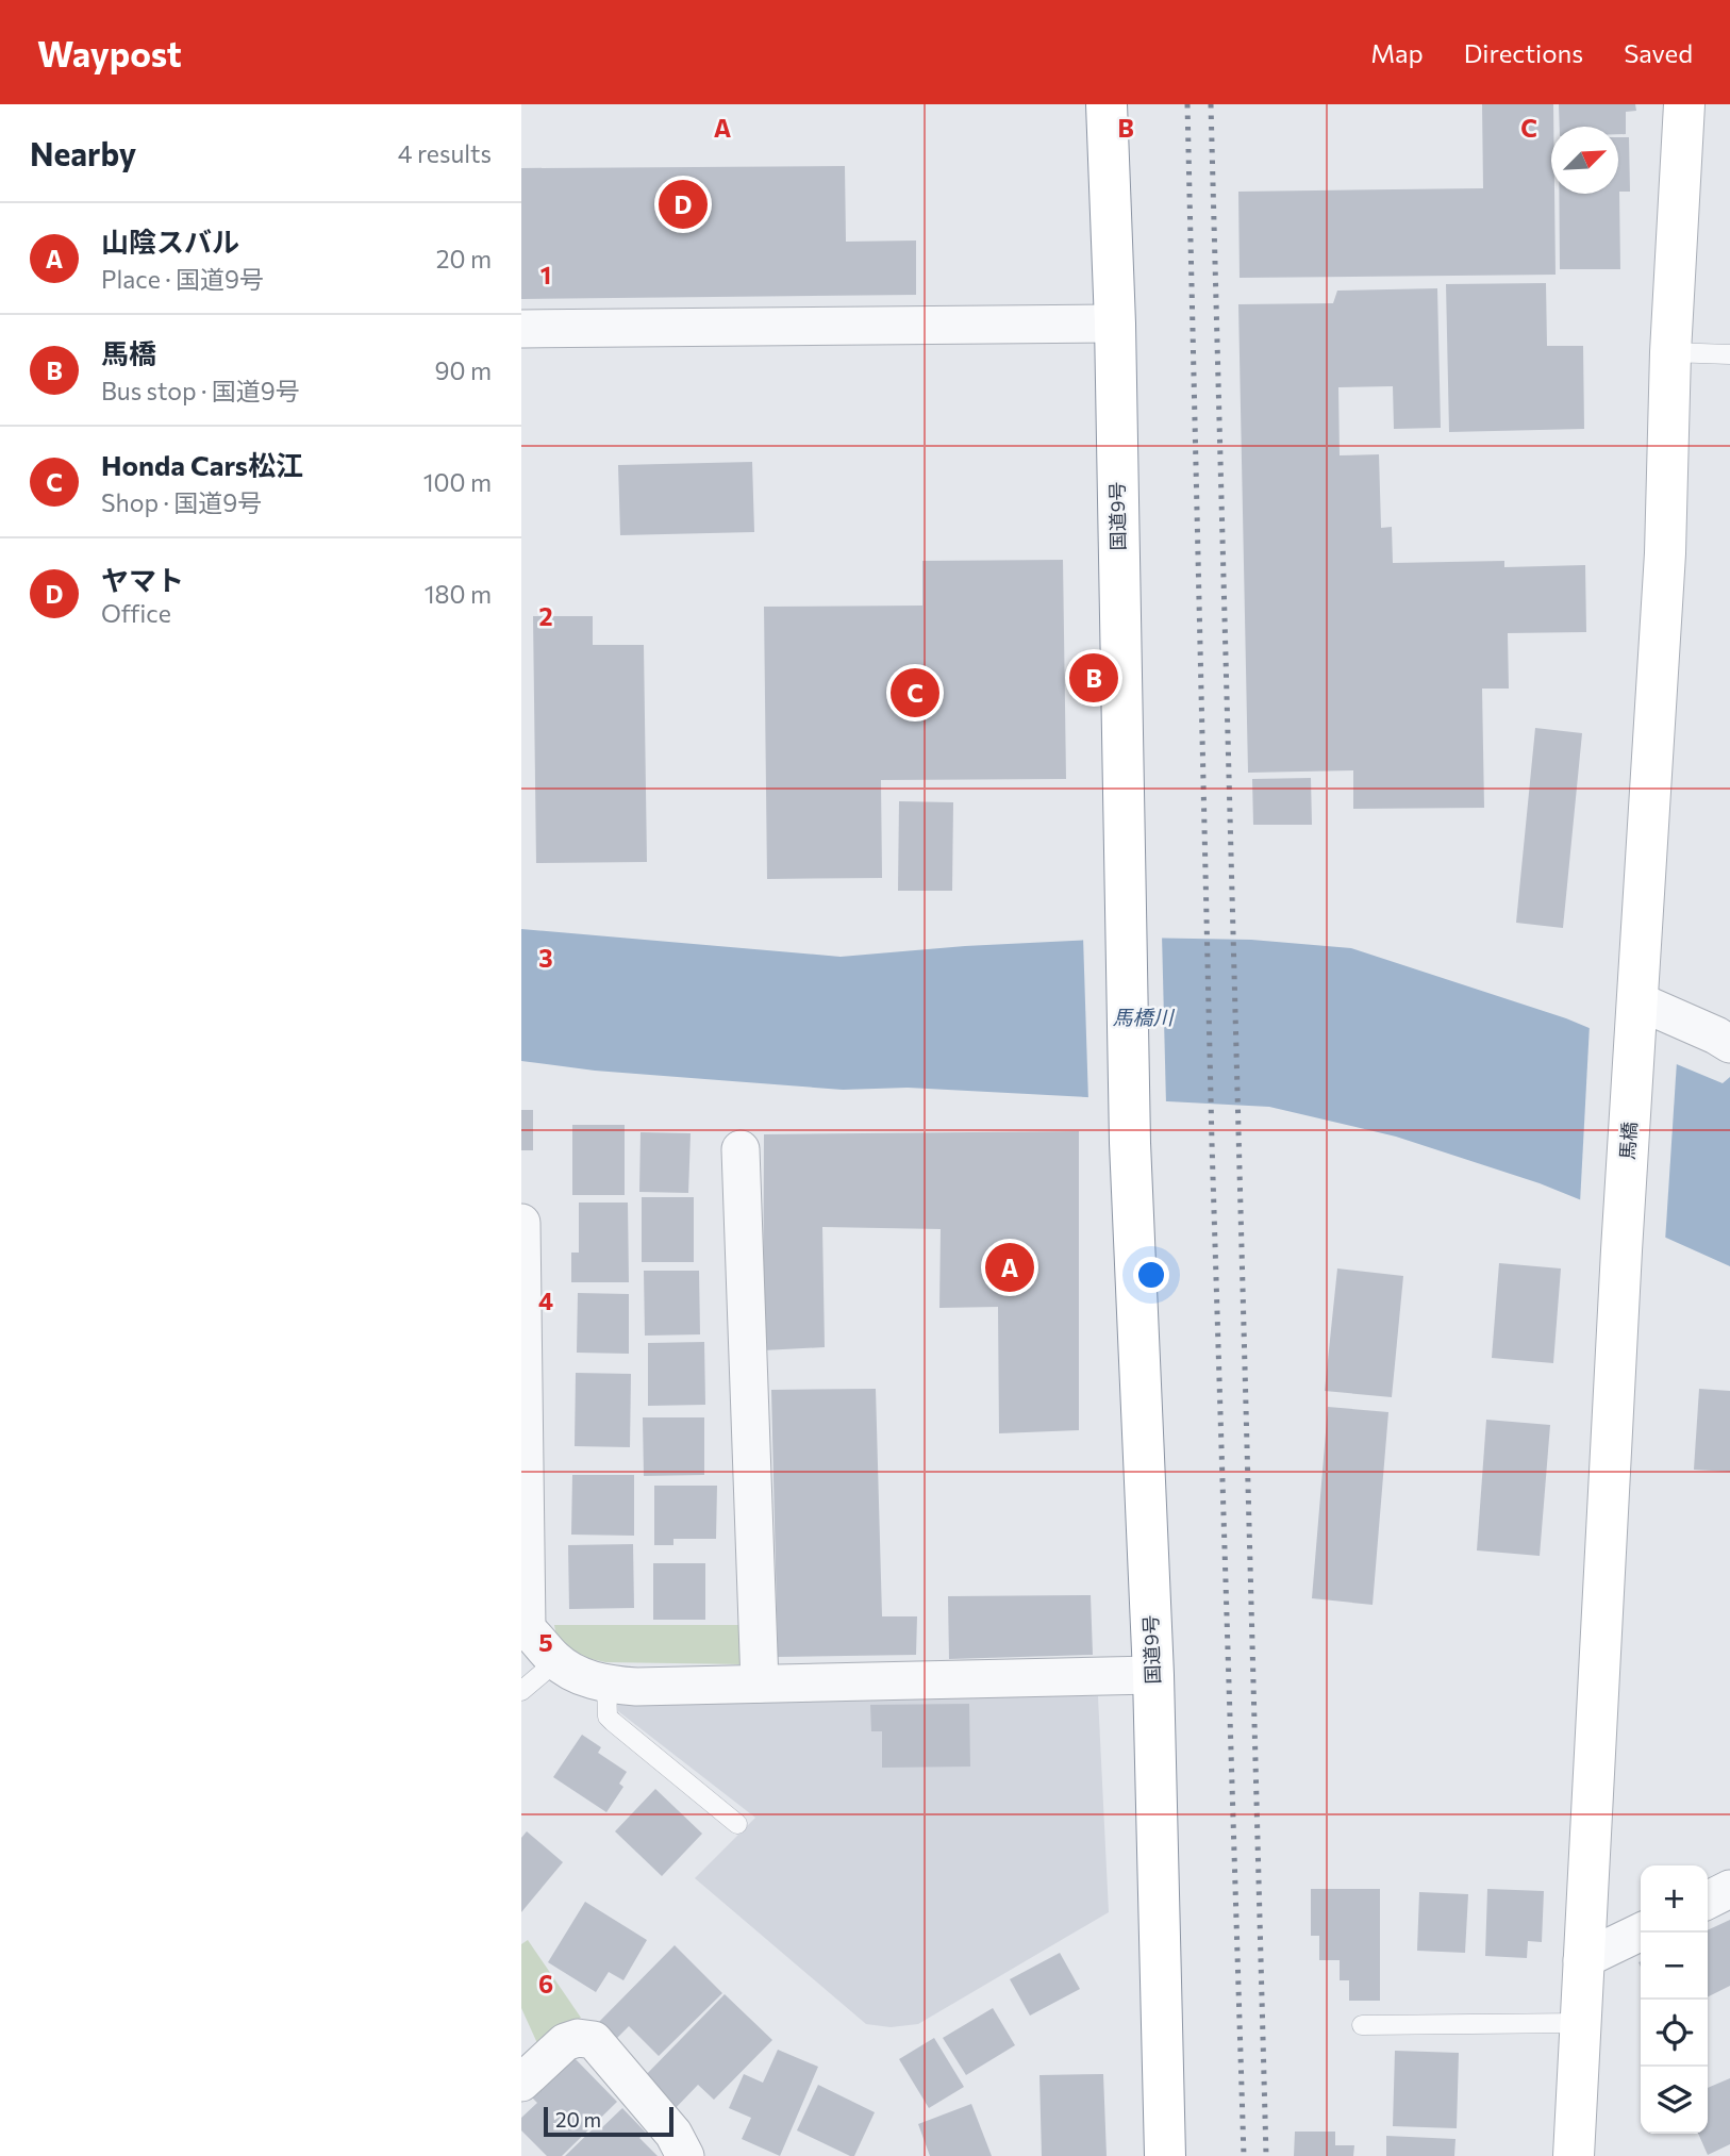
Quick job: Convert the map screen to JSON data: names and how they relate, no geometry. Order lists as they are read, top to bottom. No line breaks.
{"streets":{"main road":["国道9号","馬橋"]},"water":["馬橋川"],"scale_bar":"20 m","north":"top right","page":{"header":"Waypost","nav":["Map","Directions","Saved"],"heading":["Nearby","4 results"],"pins":["D","B","C","A"],"list":[{"mark":"A","name":"山陰スバル","note":"Place · 国道9号","value":"20 m"},{"mark":"B","name":"馬橋","note":"Bus stop · 国道9号","value":"90 m"},{"mark":"C","name":"Honda Cars松江","note":"Shop · 国道9号","value":"100 m"},{"mark":"D","name":"ヤマト","note":"Office","value":"180 m"}],"map_buttons":["+","−"],"scale":"20 m"},"grid":{"columns":["A","B","C"],"rows":["1","2","3","4","5","6"]}}
